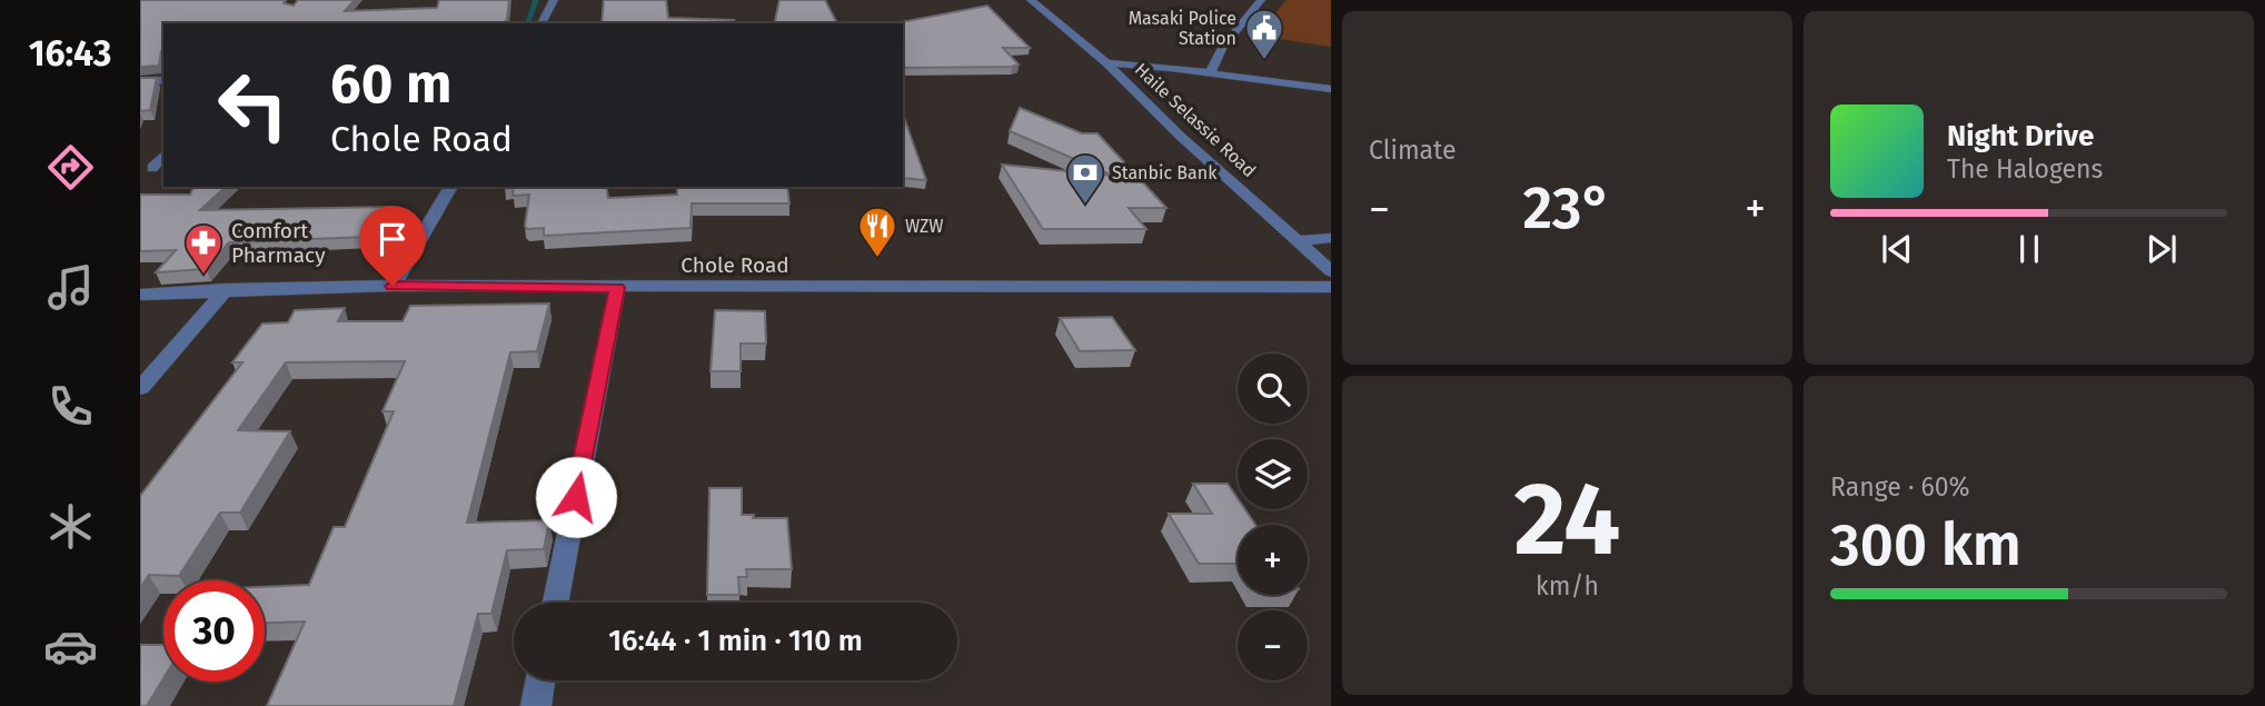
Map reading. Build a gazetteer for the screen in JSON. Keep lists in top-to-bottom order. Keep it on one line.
{"streets":{"street":["Haile Selassie Road","Chole Road"]},"places":{"public building":["Masaki Police Station"],"bank":["Stanbic Bank"],"restaurant":["WZW"],"pharmacy":["Comfort Pharmacy"]},"page":{"tabs":"16:43","tile":["Climate",["24","km/h"],["Range · 60%","300 km"]],"turn":["60 m","Chole Road"],"song":["Night Drive","The Halogens"],"heat":["−","23°","+"],"map_buttons":["+","−"],"limit":"30","trip":"16:44 · 1 min · 110 m"}}
